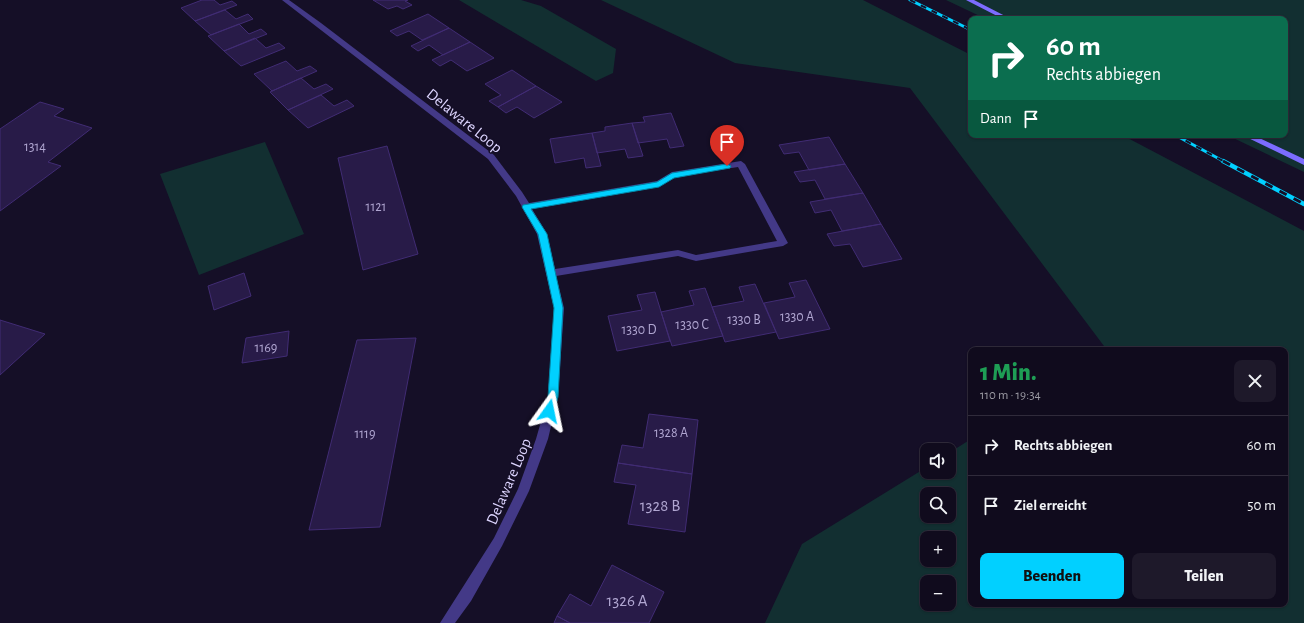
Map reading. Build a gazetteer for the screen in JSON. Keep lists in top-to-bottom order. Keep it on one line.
{"streets":{"street":["Delaware Loop"]},"house_numbers":["1314","1121","1330 A","1330 B","1330 C","1330 D","1169","1328 A","1119","1328 B","1326 A"],"page":{"turn":["60 m","Rechts abbiegen"],"then":"Dann","heading":["1 Min.","110 m · 19:34"],"list":[{"name":"Rechts abbiegen","value":"60 m"},{"name":"Ziel erreicht","value":"50 m"}],"map_buttons":["+","−"],"buttons":["Beenden","Teilen"]}}
